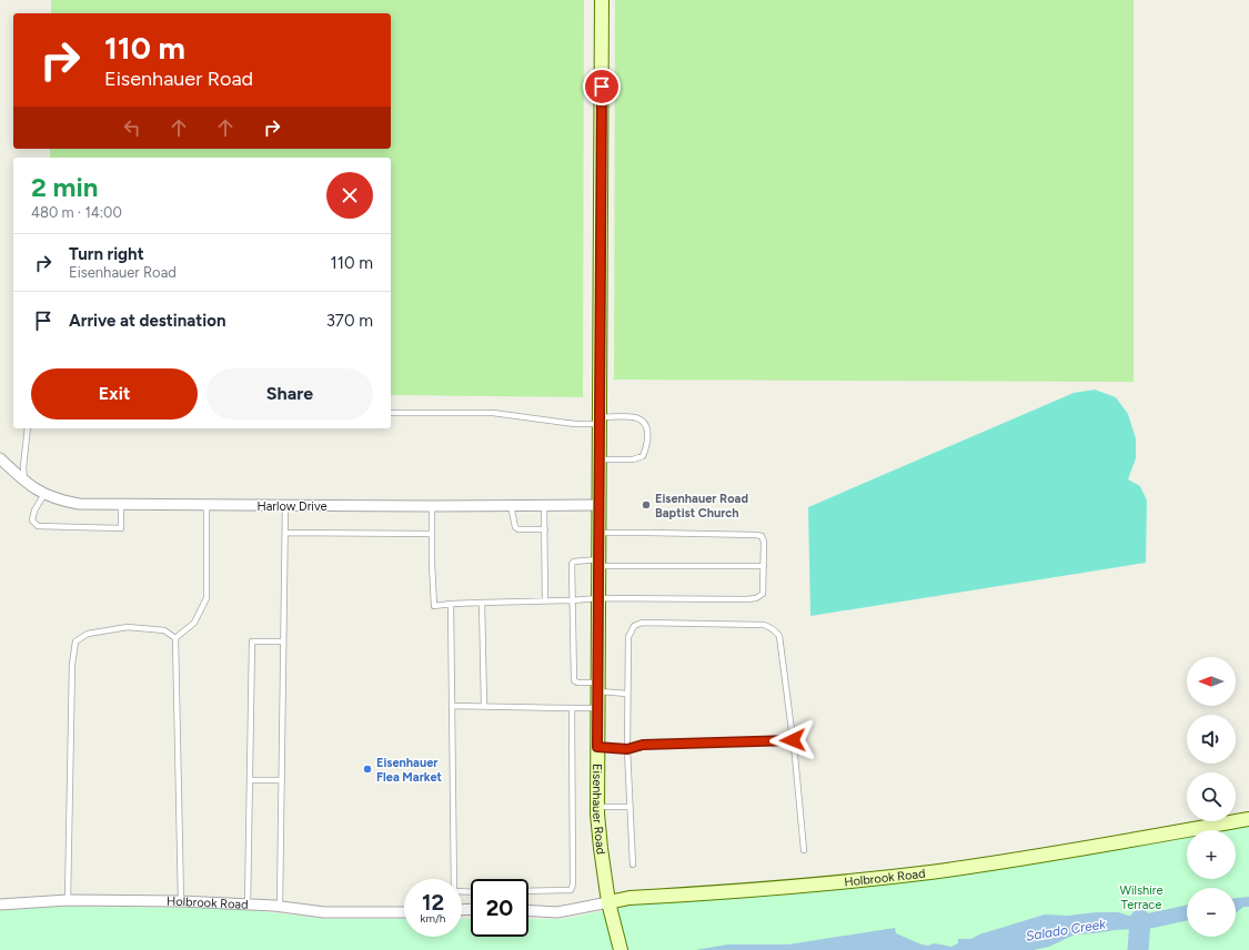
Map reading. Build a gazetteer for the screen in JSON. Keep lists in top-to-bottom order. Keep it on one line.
{"streets":{"main road":["Eisenhauer Road","Holbrook Road"],"street":["Harlow Drive"]},"crossings":[["Harlow Drive","Eisenhauer Road"],["Eisenhauer Road","Holbrook Road"]],"water":["Salado Creek"],"parks":["Wilshire Terrace"],"places":["Eisenhauer Road Baptist Church","Eisenhauer Flea Market"],"north":"left","page":{"turn":["110 m","Eisenhauer Road"],"heading":["2 min","480 m · 14:00"],"list":[{"name":"Turn right","note":"Eisenhauer Road","value":"110 m"},{"name":"Arrive at destination","value":"370 m"}],"buttons":["Exit","Share"],"map_buttons":["+","−"],"speed":"12 km/h","limit":"20"}}
